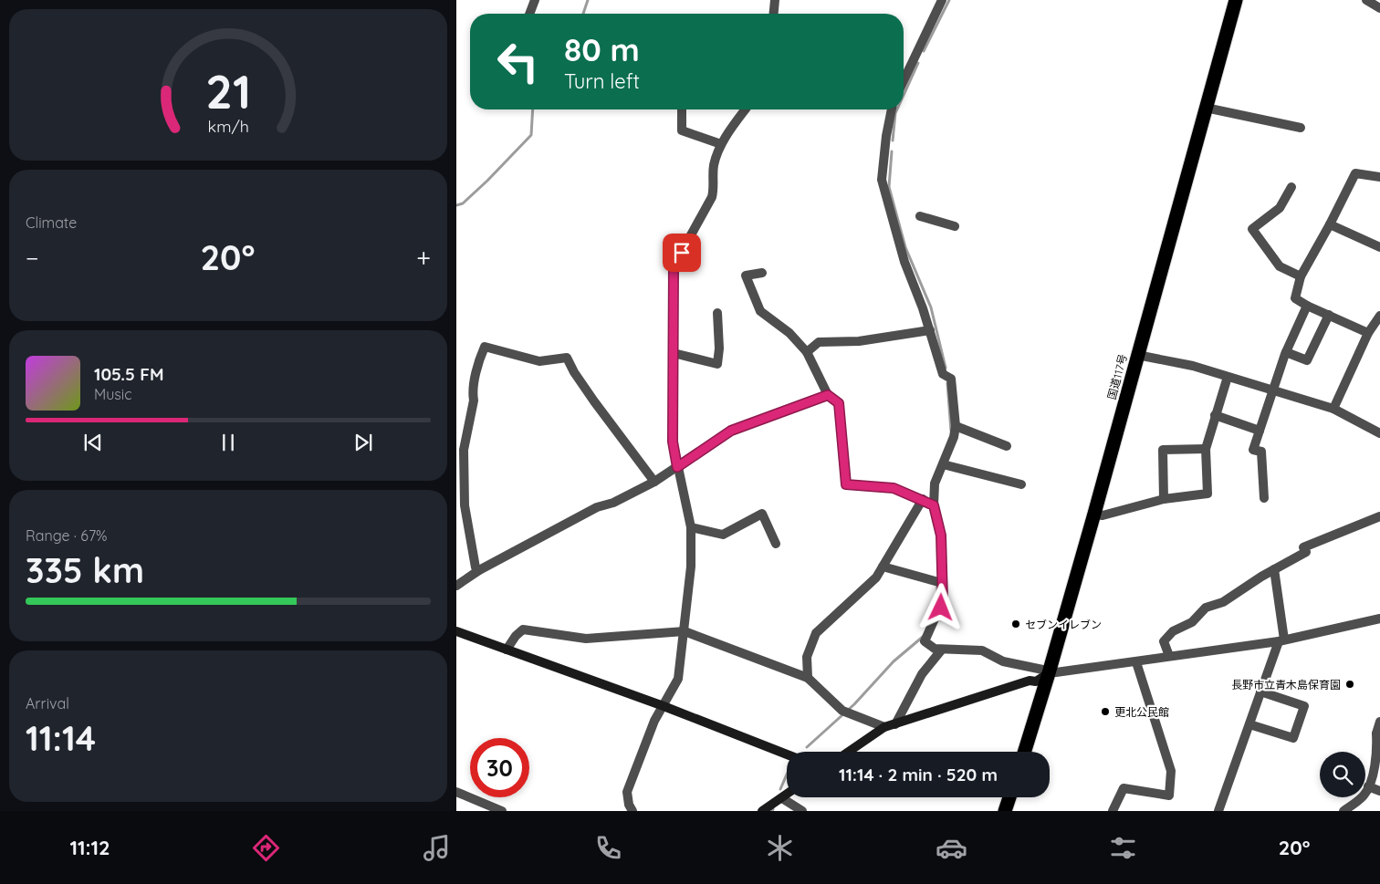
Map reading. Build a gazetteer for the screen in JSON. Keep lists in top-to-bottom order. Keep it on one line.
{"streets":{"highway":["国道117号"]},"places":["セブンイレブン","長野市立青木島保育園","更北公民館"],"page":{"turn":["80 m","Turn left"],"tile":["Climate",["Range · 67%","335 km"],["Arrival","11:14"]],"heat":["−","20°","+"],"song":["105.5 FM","Music"],"limit":"30","trip":"11:14 · 2 min · 520 m","tabs":["11:12","20°"],"gauge":["21","km/h"]}}
